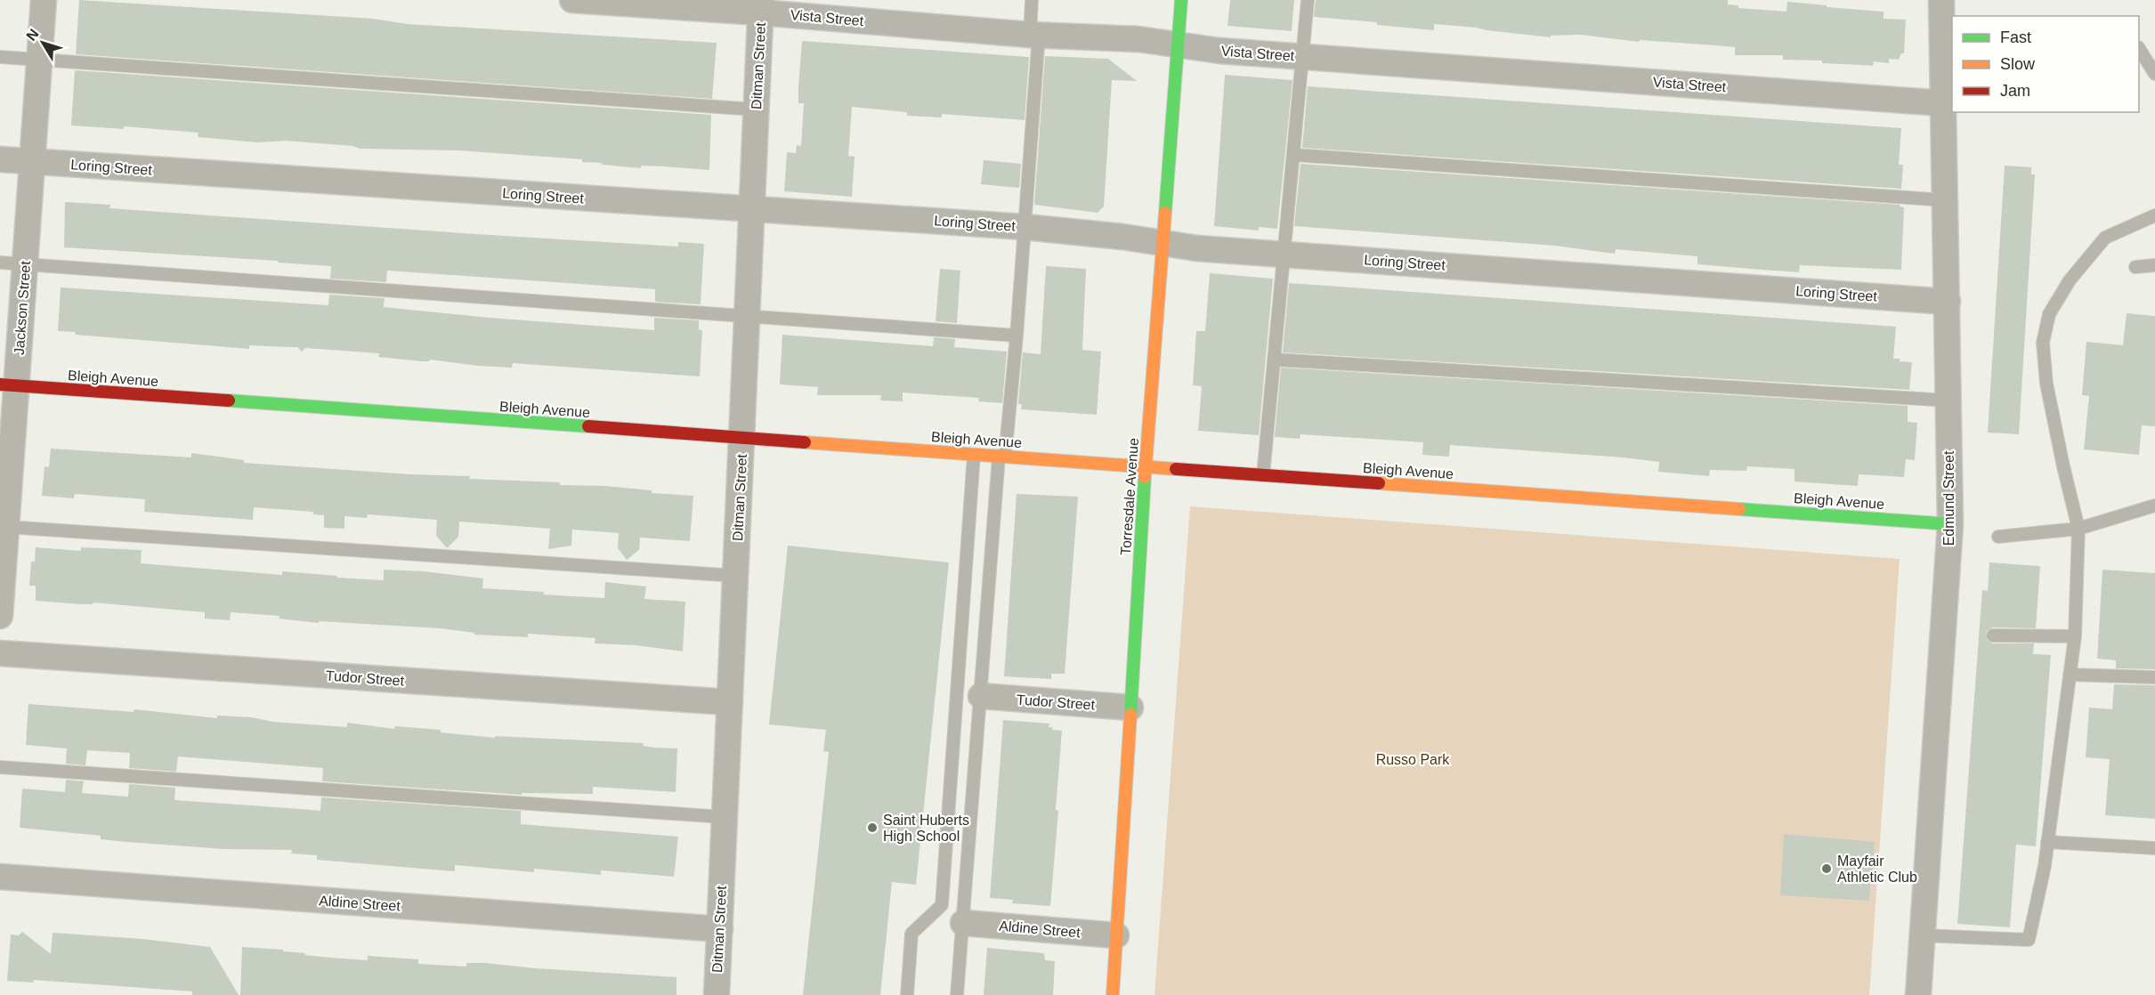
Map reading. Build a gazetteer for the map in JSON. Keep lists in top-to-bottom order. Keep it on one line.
{"streets":{"street":["Vista Street","Ditman Street","Loring Street","Jackson Street","Bleigh Avenue","Torresdale Avenue","Edmund Street","Tudor Street","Aldine Street"]},"crossings":[["Vista Street","Ditman Street"],["Vista Street","Torresdale Avenue"],["Vista Street","Edmund Street"],["Ditman Street","Loring Street"],["Ditman Street","Bleigh Avenue"],["Ditman Street","Tudor Street"],["Ditman Street","Aldine Street"],["Loring Street","Jackson Street"],["Loring Street","Torresdale Avenue"],["Loring Street","Edmund Street"],["Jackson Street","Bleigh Avenue"],["Bleigh Avenue","Torresdale Avenue"],["Bleigh Avenue","Edmund Street"],["Torresdale Avenue","Tudor Street"],["Torresdale Avenue","Aldine Street"]],"parks":["Russo Park"],"places":["Saint Huberts High School","Mayfair Athletic Club"],"legend":["Fast","Slow","Jam"],"north":"top left"}
